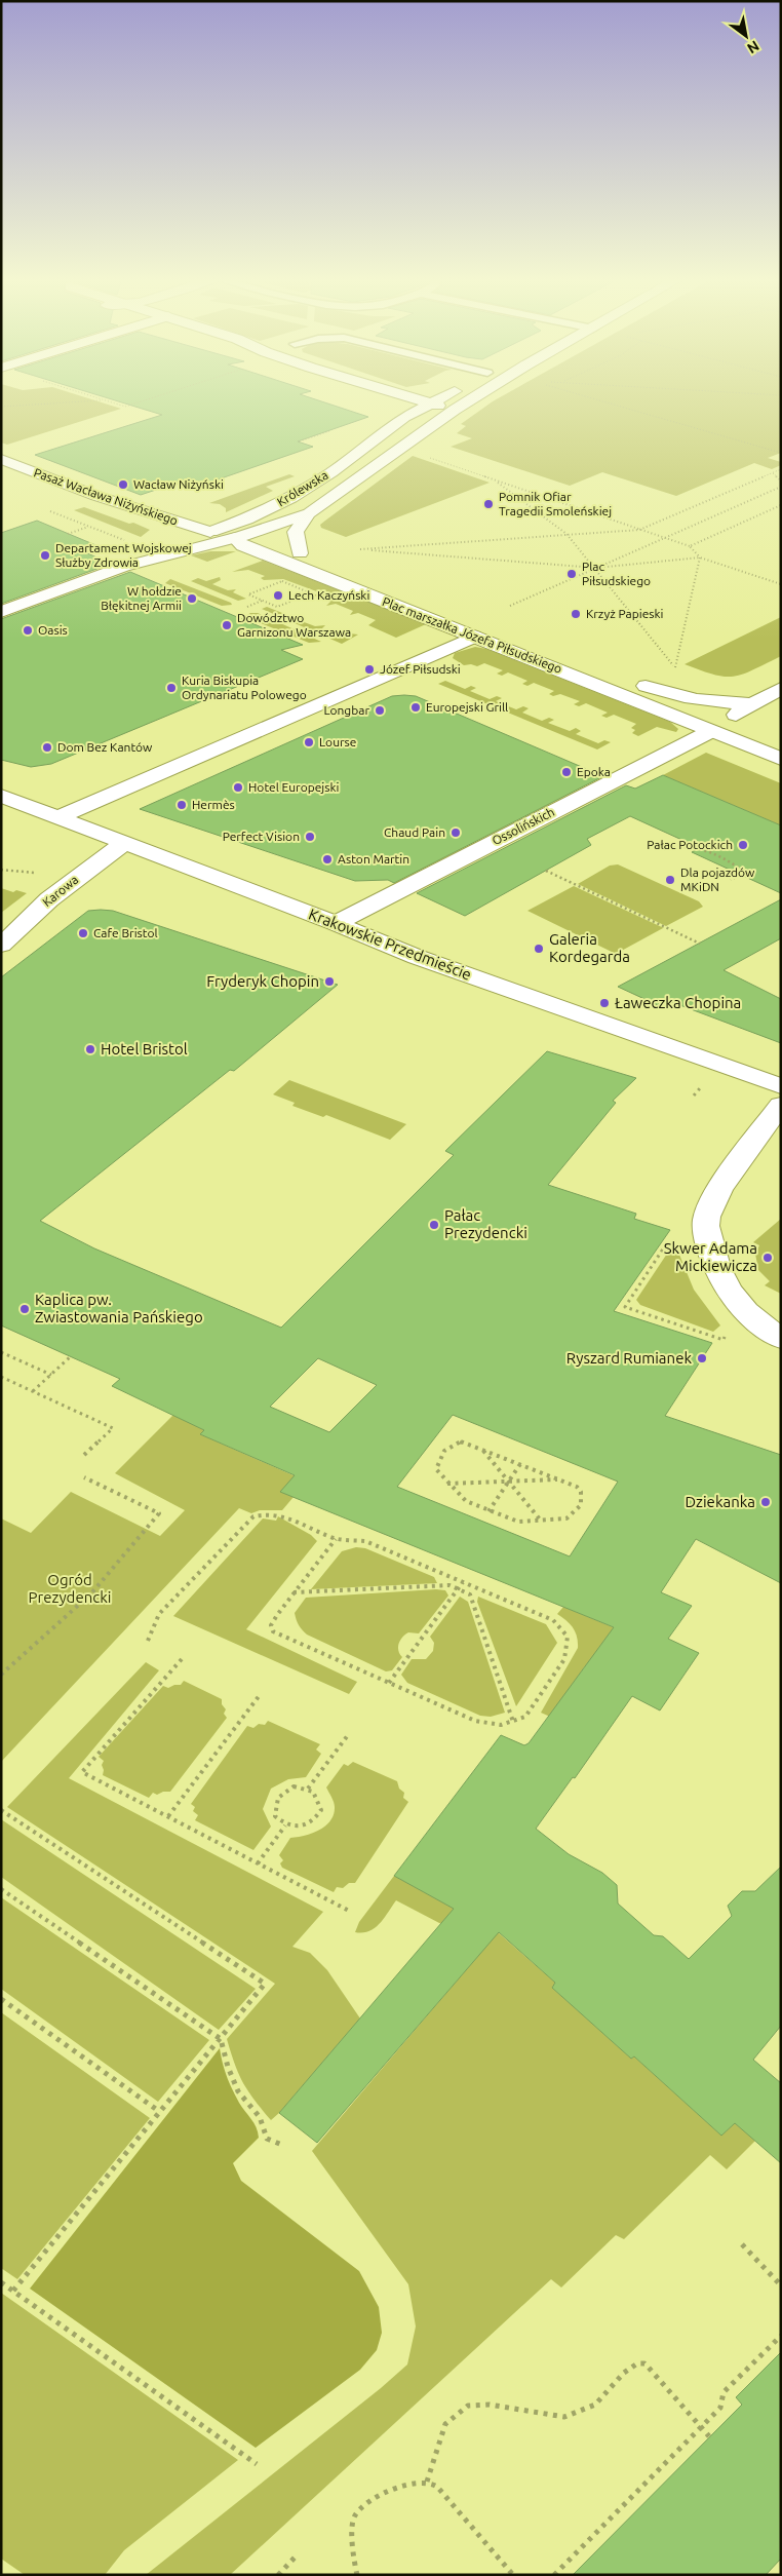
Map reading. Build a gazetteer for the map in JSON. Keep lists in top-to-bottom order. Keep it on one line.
{"streets":{"street":["Królewska","Pasaż Wacława Niżyńskiego","Plac marszałka Józefa Piłsudskiego","Ossolińskich","Karowa","Krakowskie Przedmieście"]},"crossings":[["Królewska","Pasaż Wacława Niżyńskiego"],["Królewska","Plac marszałka Józefa Piłsudskiego"],["Pasaż Wacława Niżyńskiego","Plac marszałka Józefa Piłsudskiego"],["Plac marszałka Józefa Piłsudskiego","Ossolińskich"],["Ossolińskich","Krakowskie Przedmieście"],["Karowa","Krakowskie Przedmieście"]],"parks":["Ogród Prezydencki"],"places":["Wacław Niżyński","Pomnik Ofiar Tragedii Smoleńskiej","Departament Wojskowej Służby Zdrowia","Plac Piłsudskiego","Lech Kaczyński","W hołdzie Błękitnej Armii","Krzyż Papieski","Dowództwo Garnizonu Warszawa","Oasis","Józef Piłsudski","Kuria Biskupia Ordynariatu Polowego","Europejski Grill","Longbar","Lourse","Dom Bez Kantów","Epoka","Hotel Europejski","Hermès","Chaud Pain","Perfect Vision","Pałac Potockich","Aston Martin","Dla pojazdów MKiDN","Cafe Bristol","Galeria Kordegarda","Fryderyk Chopin","Ławeczka Chopina","Hotel Bristol","Pałac Prezydencki","Skwer Adama Mickiewicza","Kaplica pw. Zwiastowania Pańskiego","Ryszard Rumianek","Dziekanka"],"north":"bottom right"}
